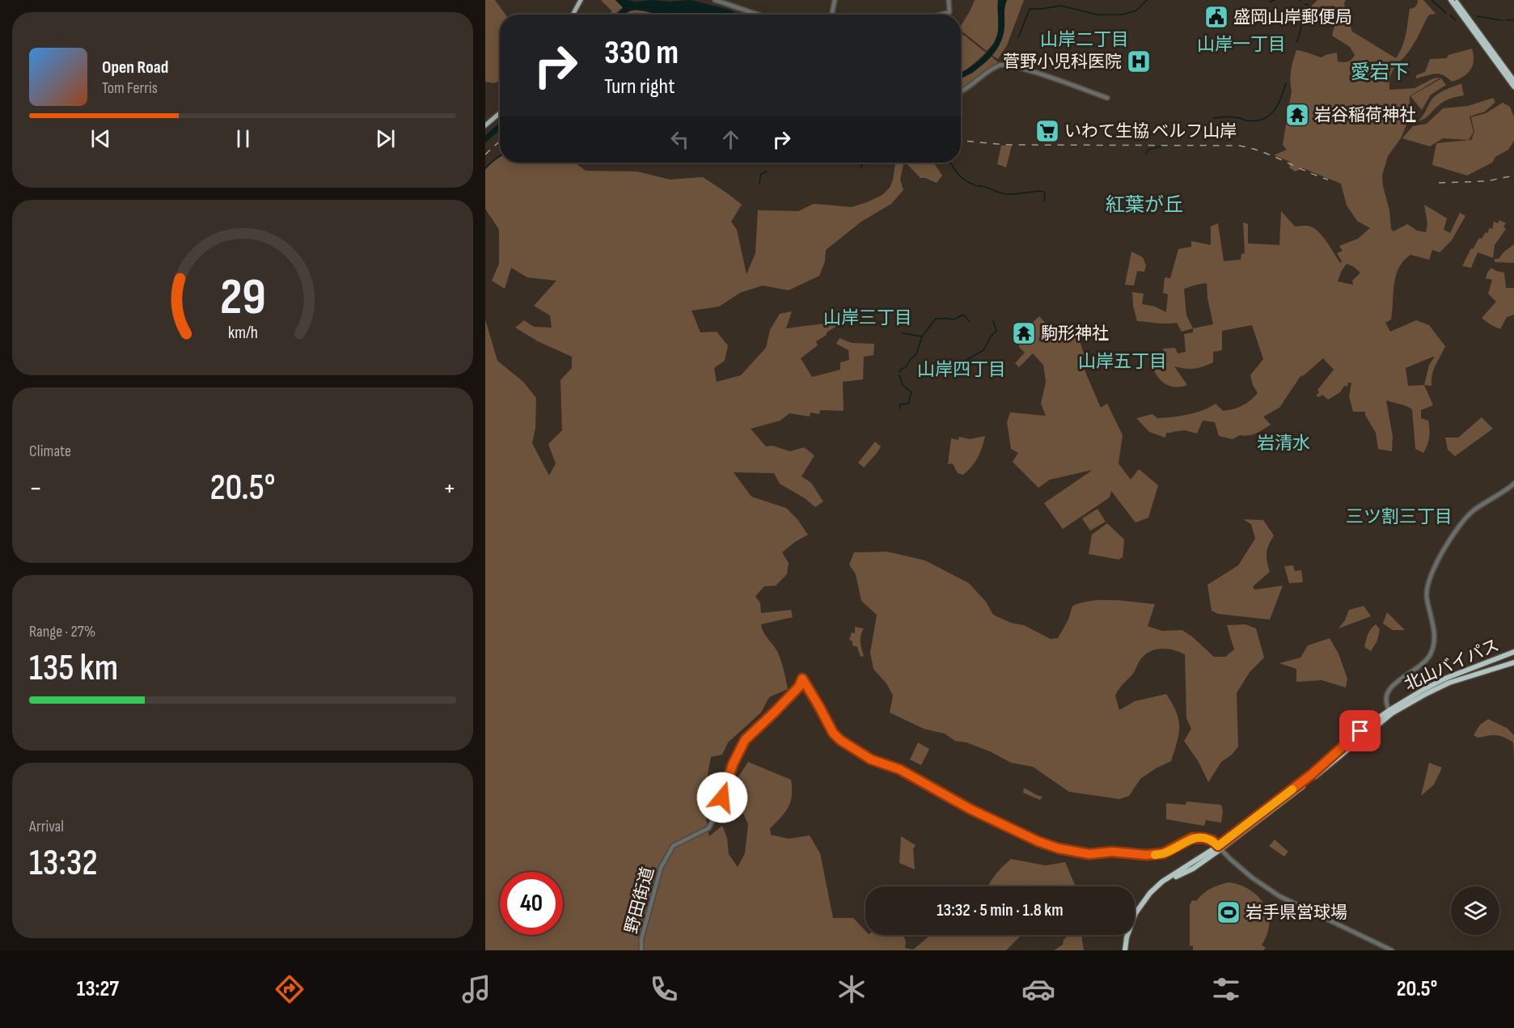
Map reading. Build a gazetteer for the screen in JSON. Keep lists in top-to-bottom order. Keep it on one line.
{"streets":{"highway":["北山バイパス"],"street":["野田街道"]},"crossings":[["北山バイパス","野田街道"]],"districts":["山岸二丁目","山岸一丁目","愛宕下","紅葉が丘","山岸三丁目","山岸五丁目","山岸四丁目","岩清水","三ツ割三丁目"],"places":{"public building":["盛岡山岸郵便局"],"hospital":["菅野小児科医院"],"temple":["岩谷稲荷神社","駒形神社"],"supermarket":["いわて生協 ベルフ山岸"],"sports":["岩手県営球場"]},"page":{"turn":["330 m","Turn right"],"song":["Open Road","Tom Ferris"],"tile":["Climate",["Range · 27%","135 km"],["Arrival","13:32"]],"heat":["−","20.5°","+"],"limit":"40","trip":"13:32 · 5 min · 1.8 km","tabs":["13:27","20.5°"],"gauge":["29","km/h"]}}
